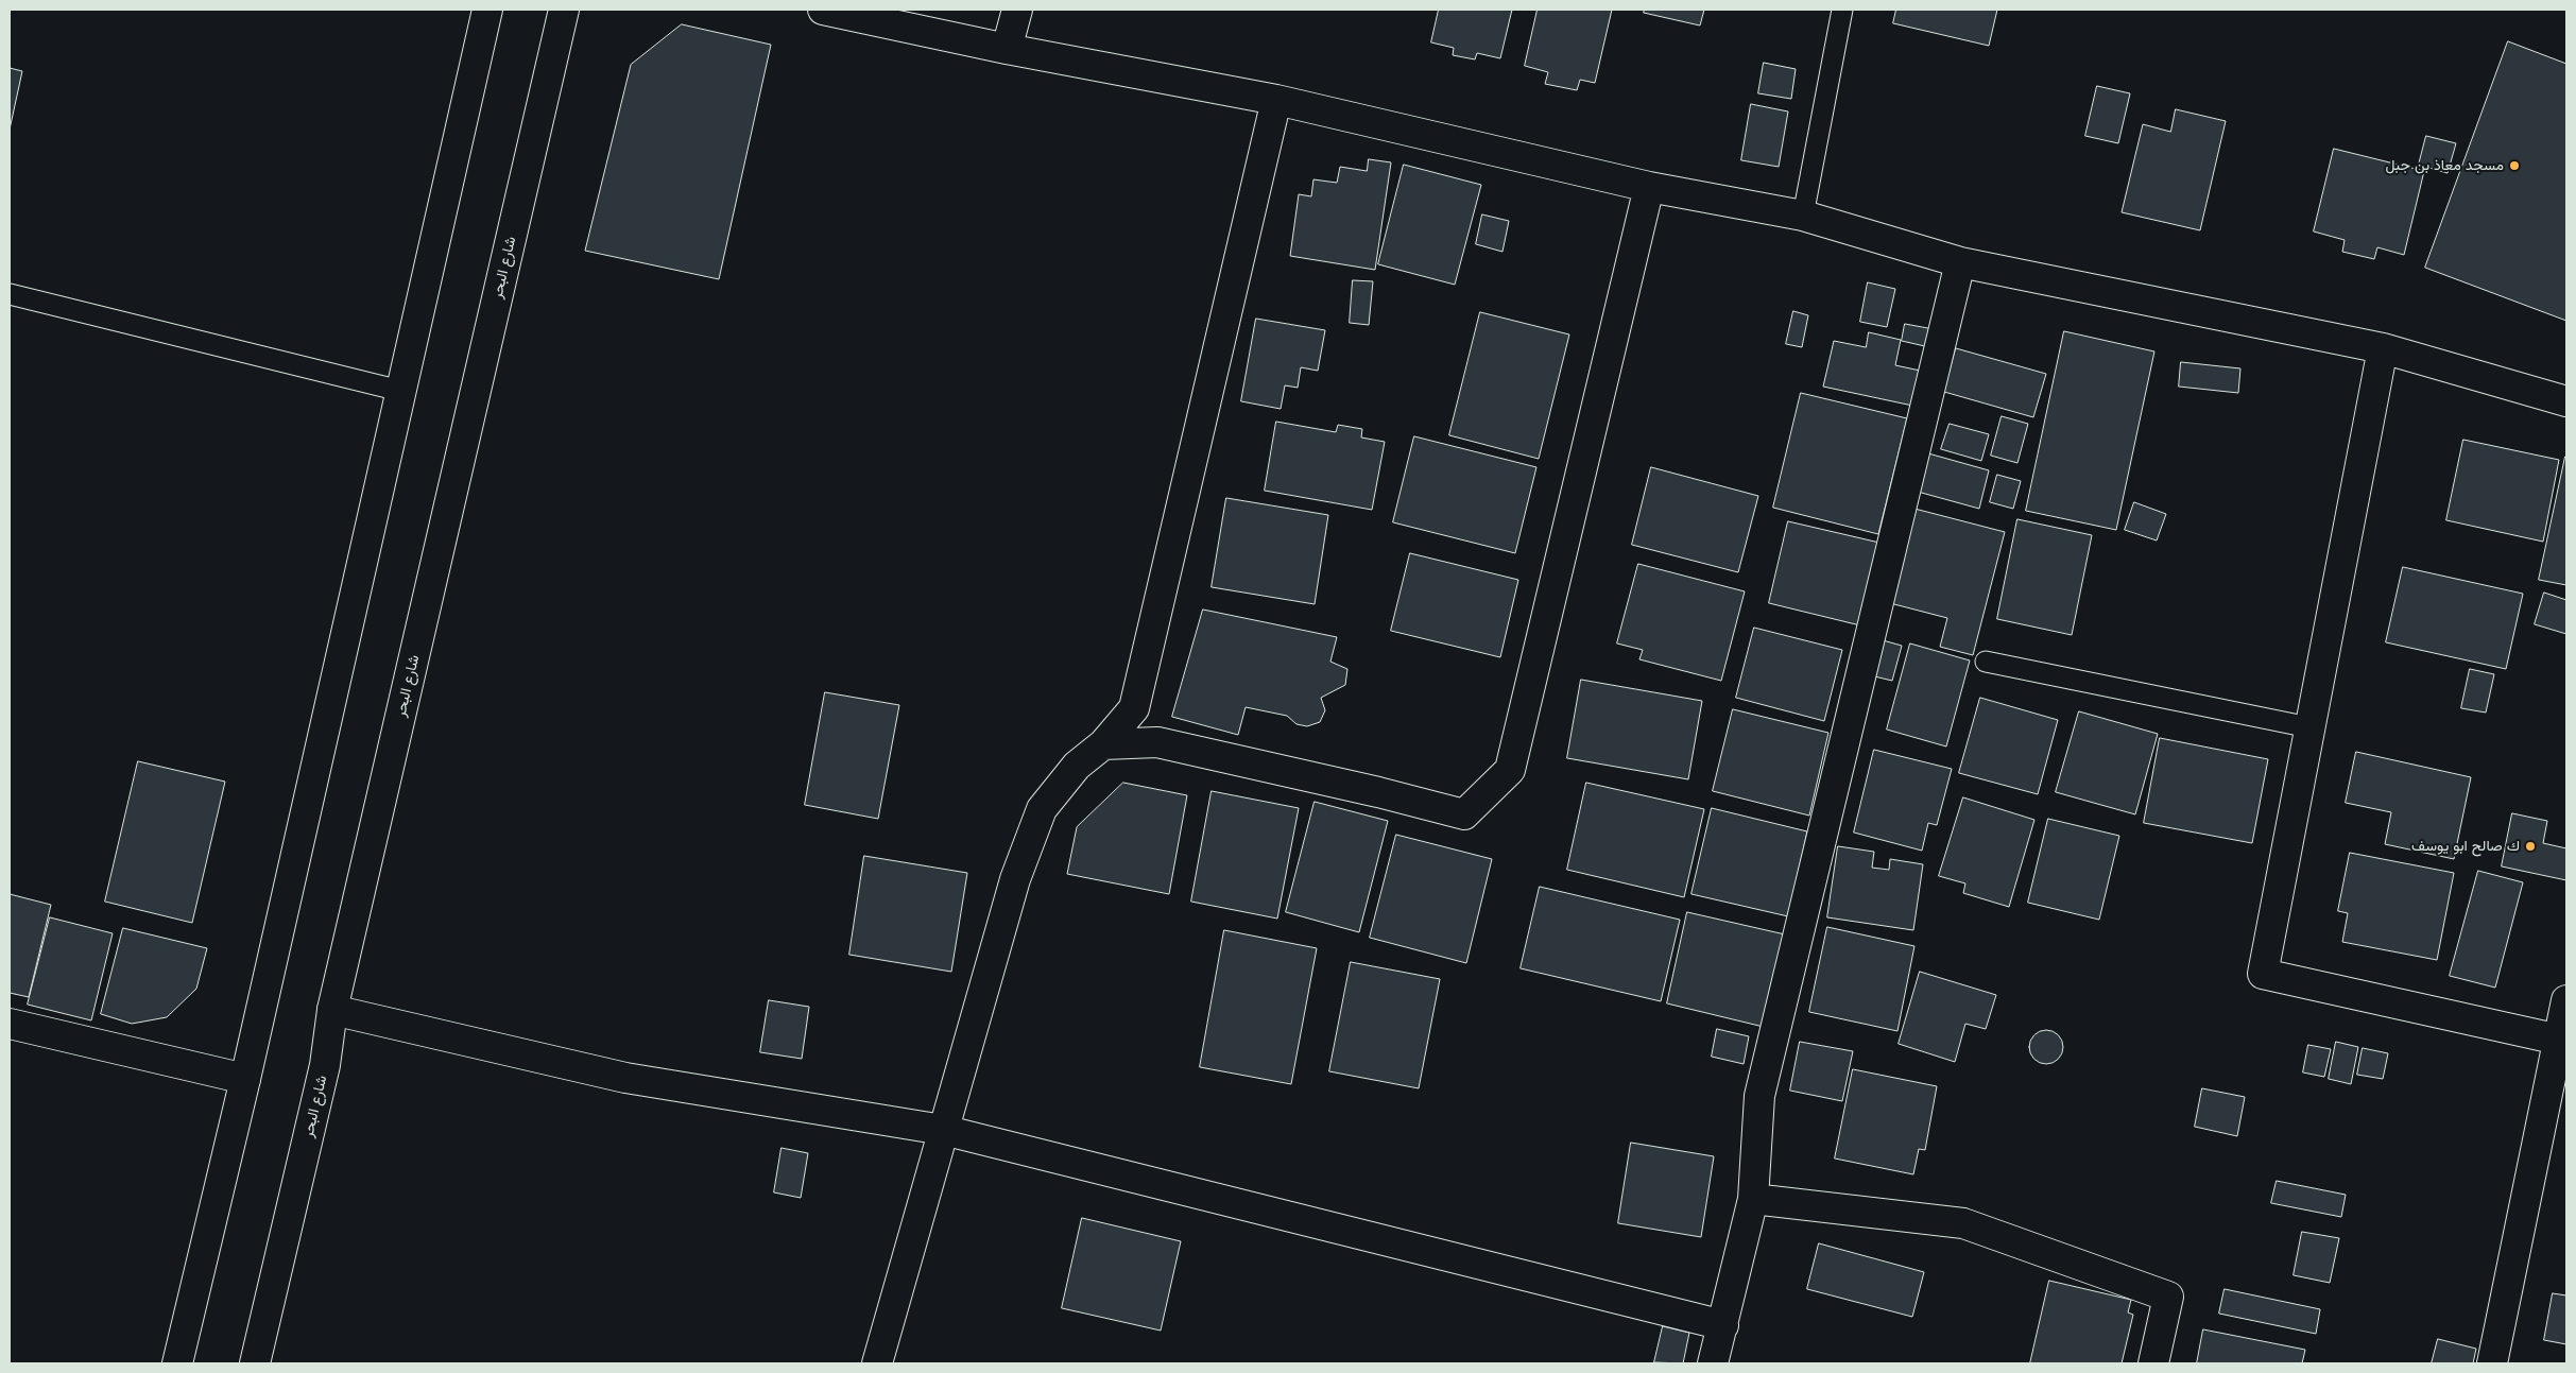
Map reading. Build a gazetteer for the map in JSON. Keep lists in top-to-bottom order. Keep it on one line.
{"streets":{"street":["شارع البحر"]},"places":["مسجد معاذ بن جبل","ك صالح ابو يوسف"]}
